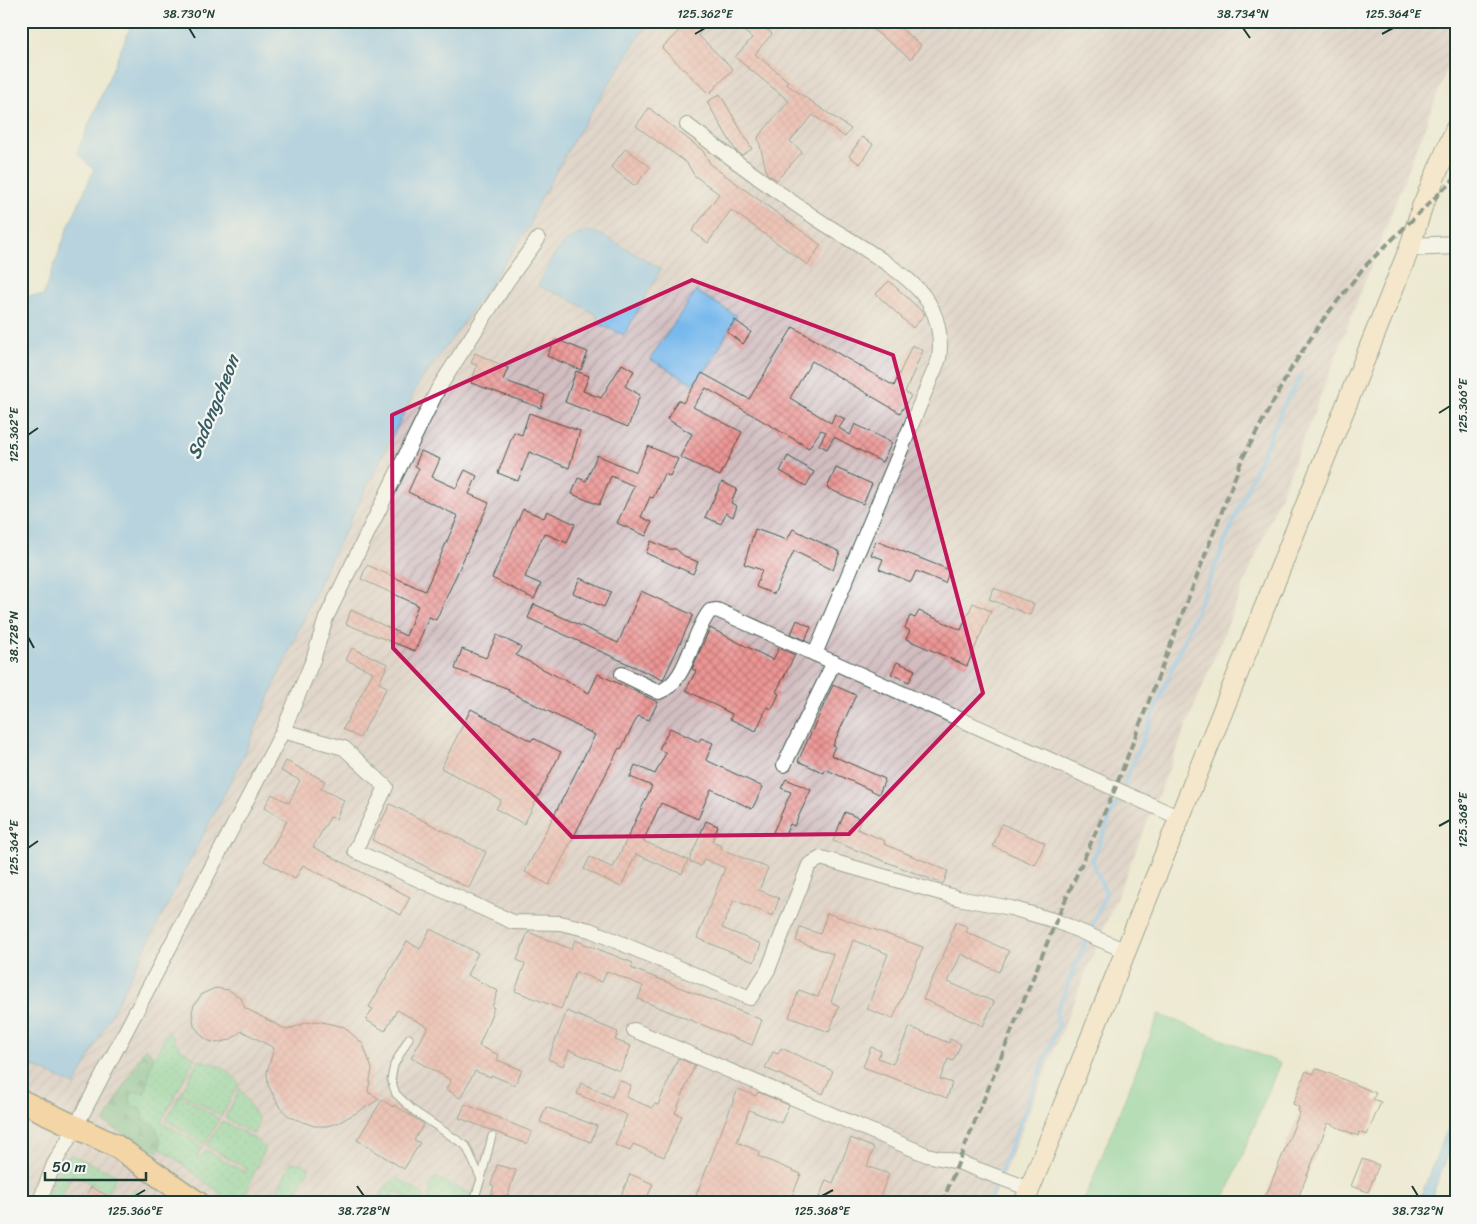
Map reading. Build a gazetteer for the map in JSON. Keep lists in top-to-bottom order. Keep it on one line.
{"water":["Sadongcheon"],"scale_bar":"50 m","coordinates":["38.730°N","125.362°E","38.734°N","125.364°E","125.366°E","38.728°N","125.368°E","38.732°N"]}
